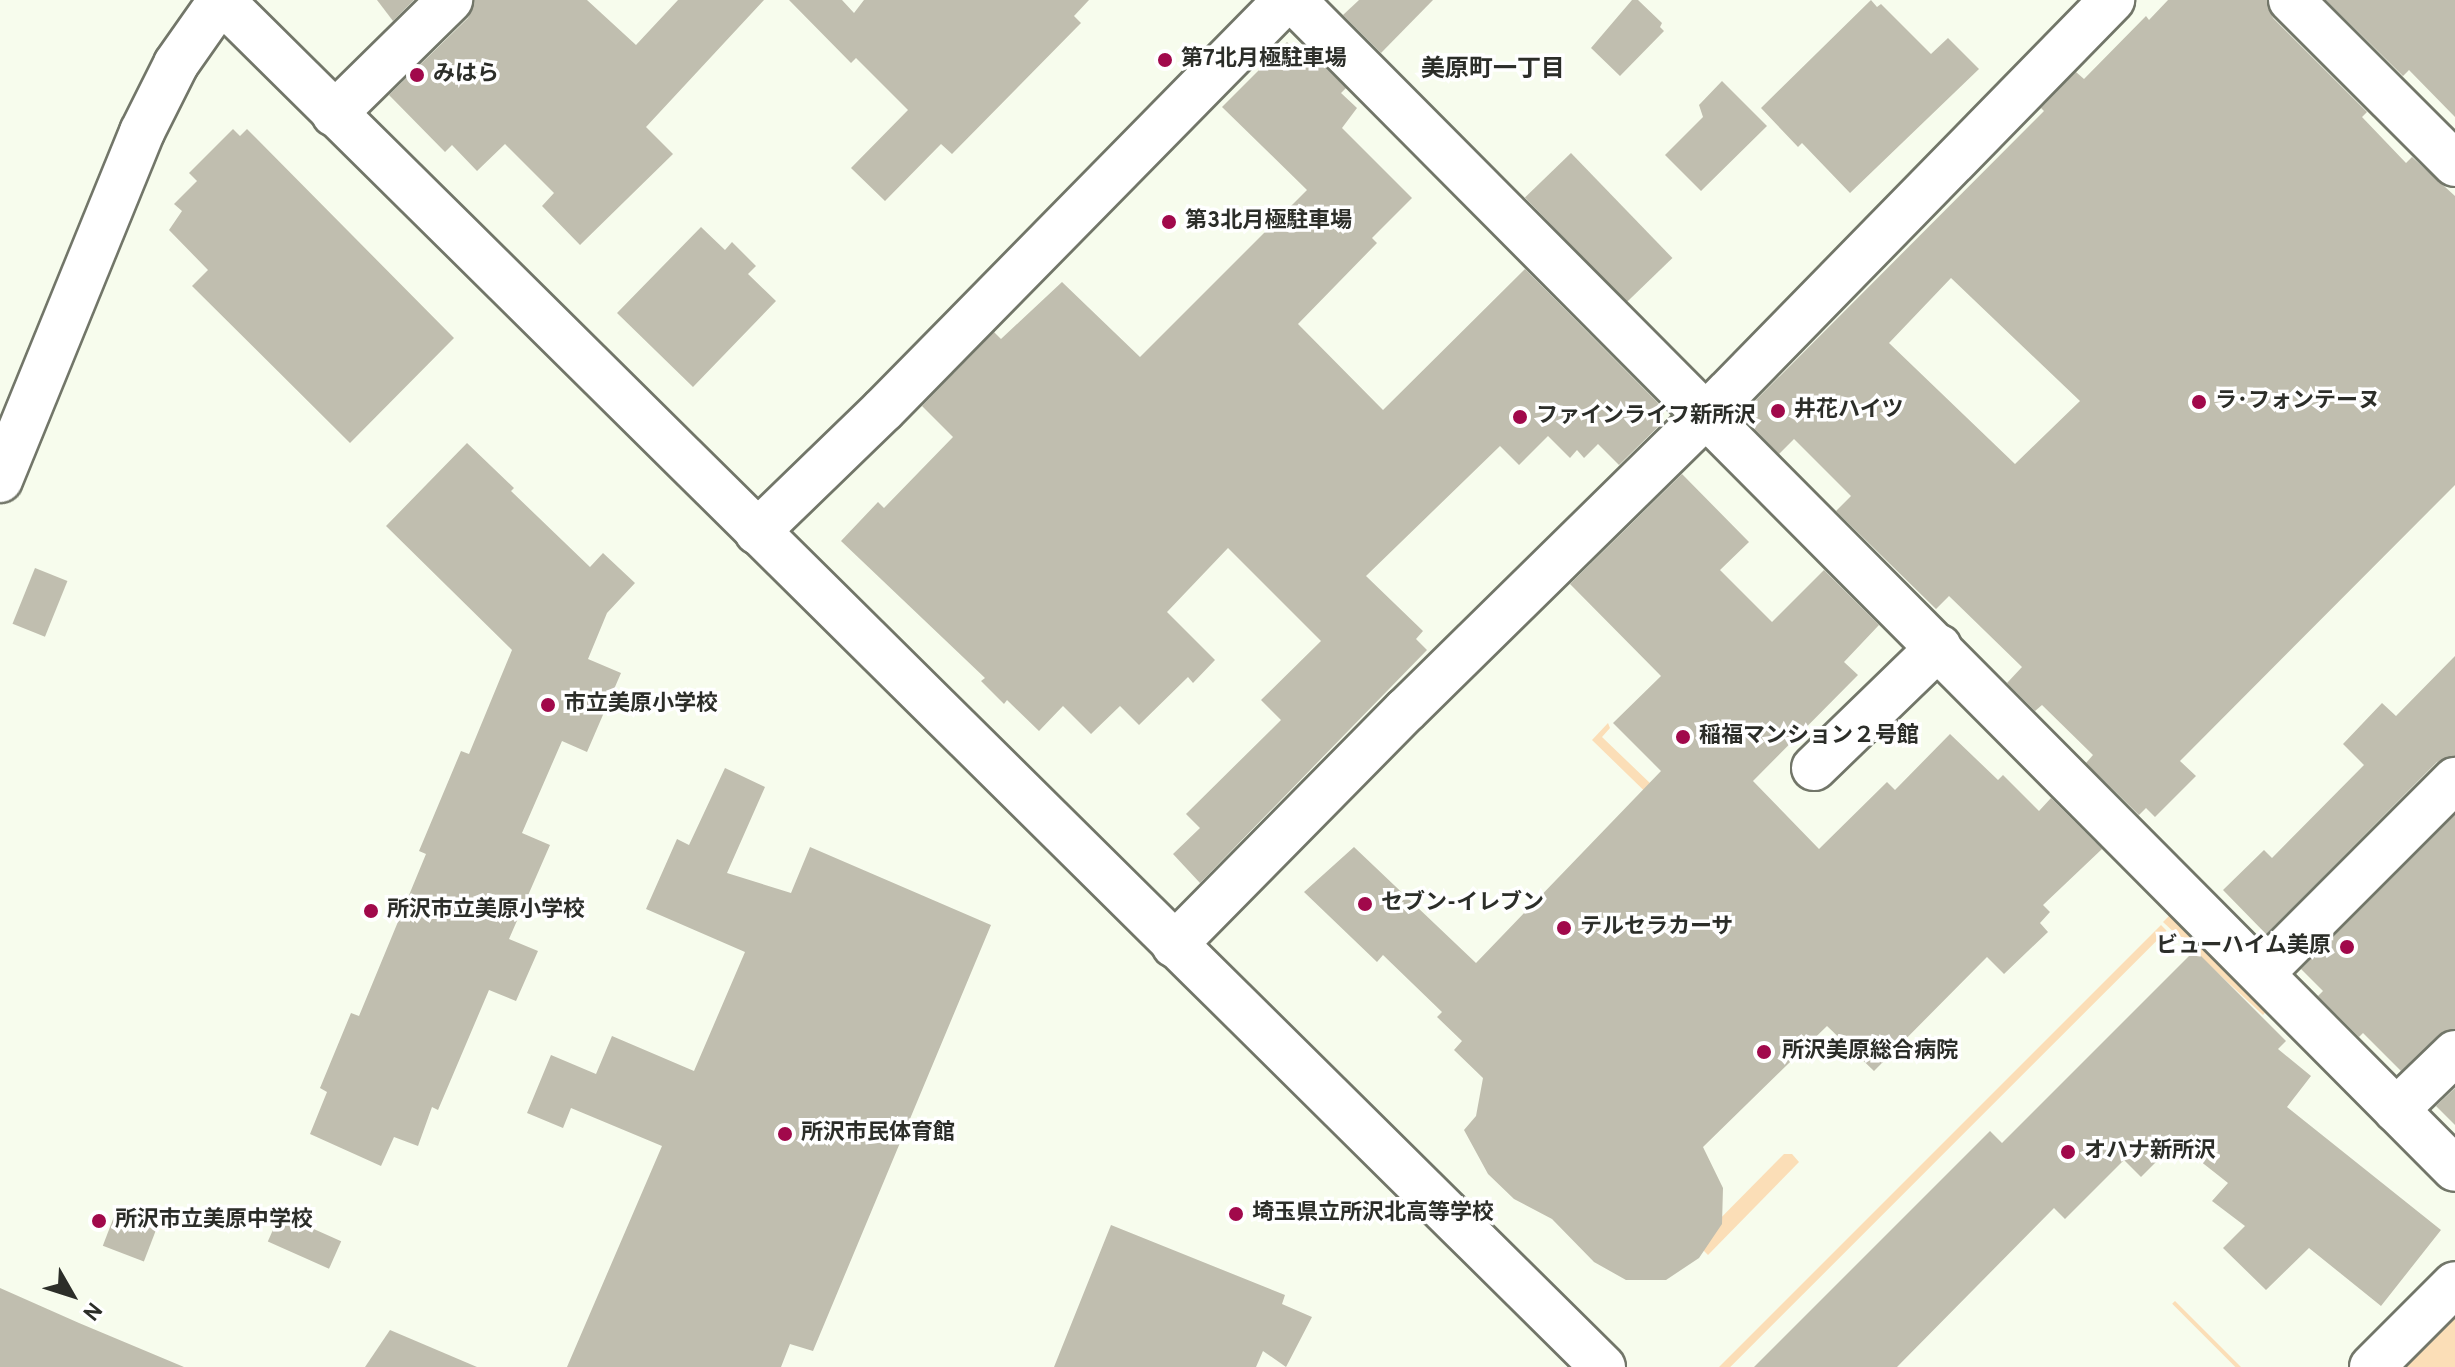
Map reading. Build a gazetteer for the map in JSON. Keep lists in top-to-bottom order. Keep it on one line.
{"districts":["美原町一丁目"],"places":["第7北月極駐車場","みはら","第3北月極駐車場","ラ･フォンテーヌ","井花ハイツ","ファインライフ新所沢","市立美原小学校","稲福マンション２号館","セブン-イレブン","所沢市立美原小学校","テルセラカーサ","ビューハイム美原","所沢美原総合病院","所沢市民体育館","オハナ新所沢","埼玉県立所沢北高等学校","所沢市立美原中学校"],"north":"bottom right"}
